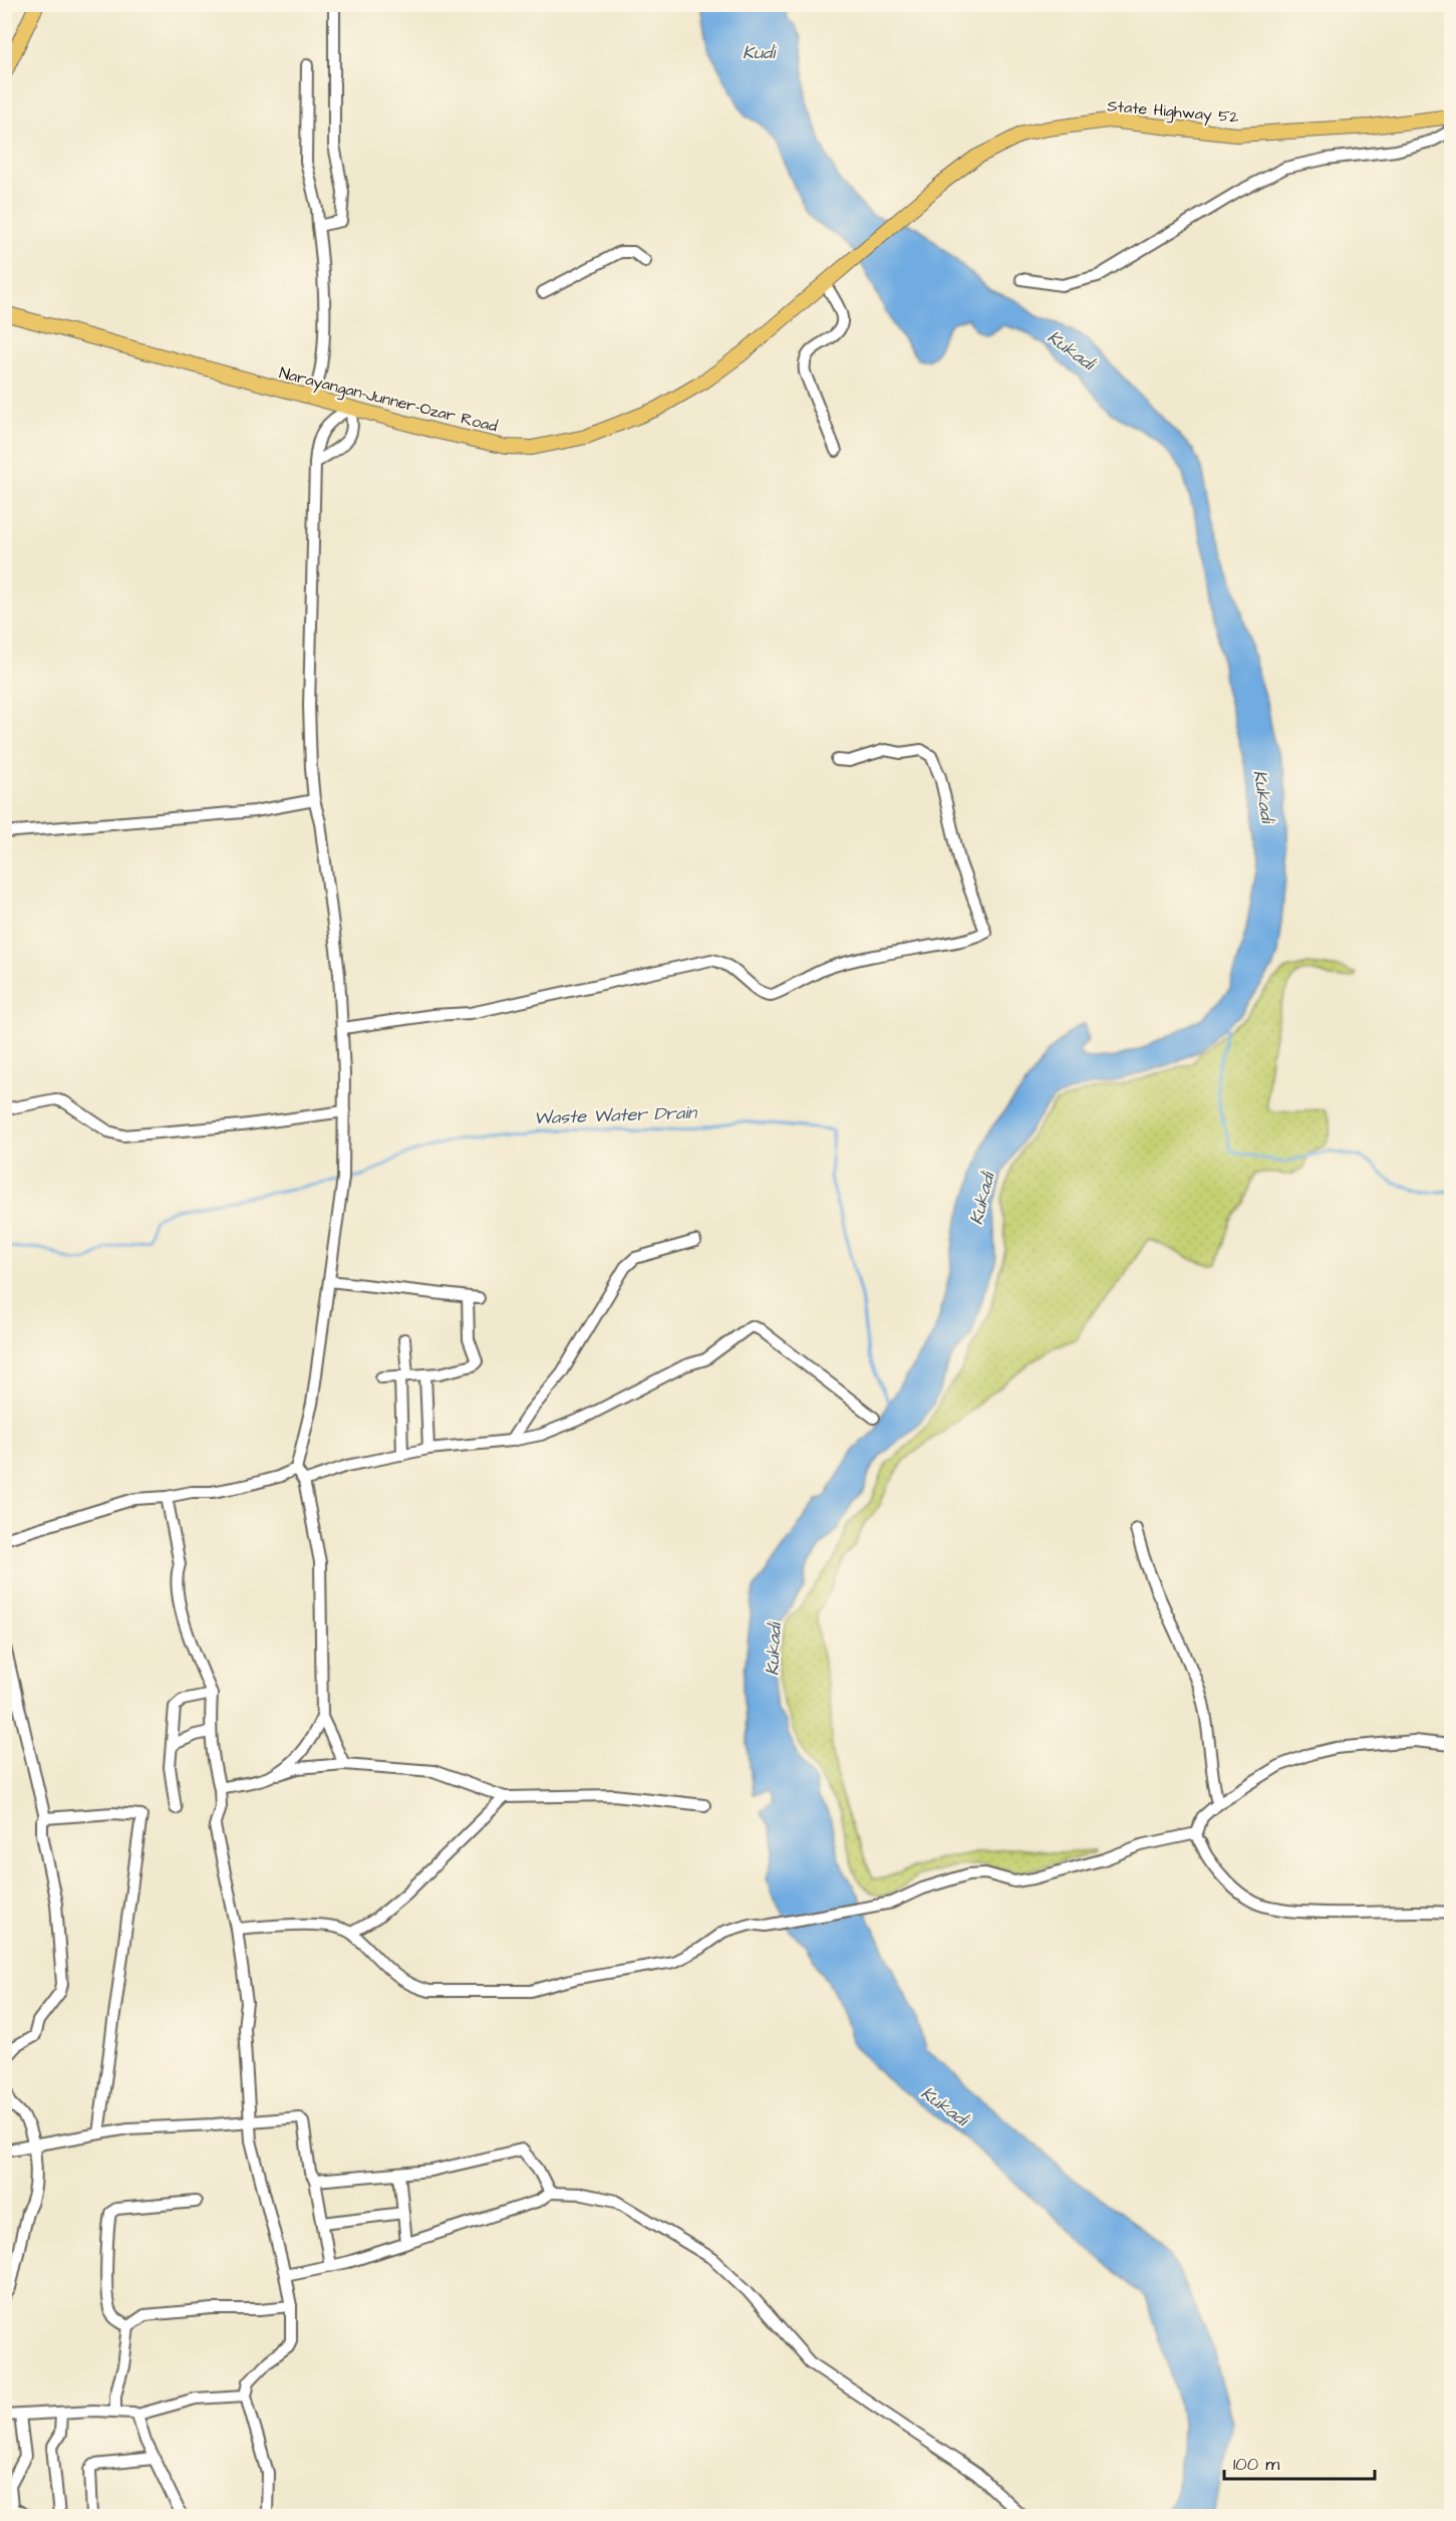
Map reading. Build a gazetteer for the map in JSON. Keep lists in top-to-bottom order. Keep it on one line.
{"streets":{"main road":["State Highway 52","Narayangan-Junner-Ozar Road"]},"crossings":[["State Highway 52","Narayangan-Junner-Ozar Road"]],"water":["Kudi","Kukadi","Waste Water Drain"],"scale_bar":"100 m"}
